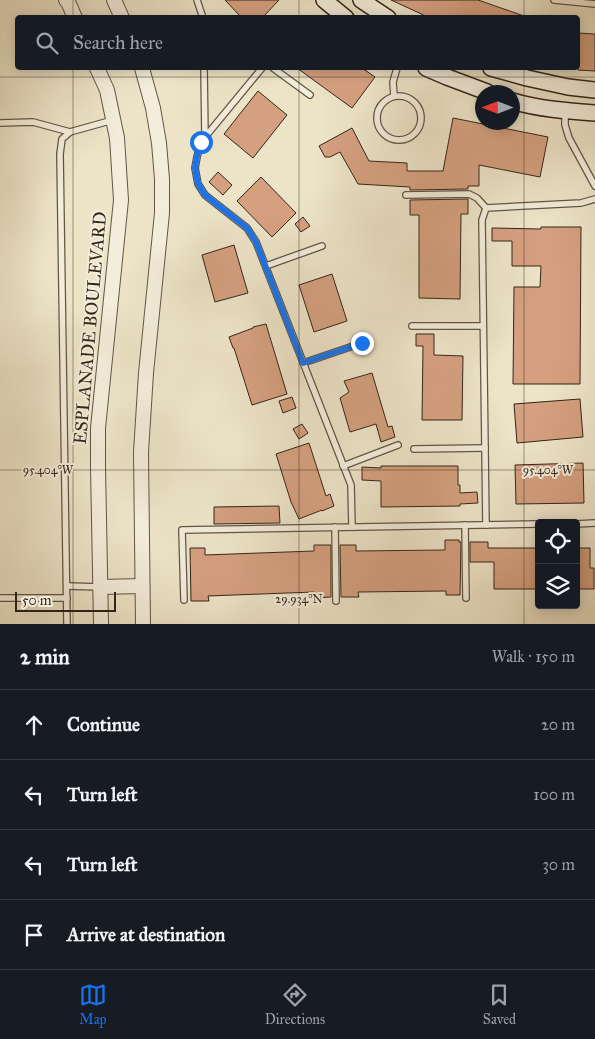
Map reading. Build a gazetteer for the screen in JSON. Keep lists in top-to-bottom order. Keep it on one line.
{"streets":{"street":["ESPLANADE BOULEVARD"]},"scale_bar":"50 m","north":"left","page":{"search":"Search here","scale":"50 m","heading":["2 min","Walk · 150 m"],"list":[["Continue","20 m"],["Turn left","100 m"],["Turn left","30 m"],"Arrive at destination"],"nav":["Map","Directions","Saved"]},"coordinates":["95.404°W","29.934°N"]}
